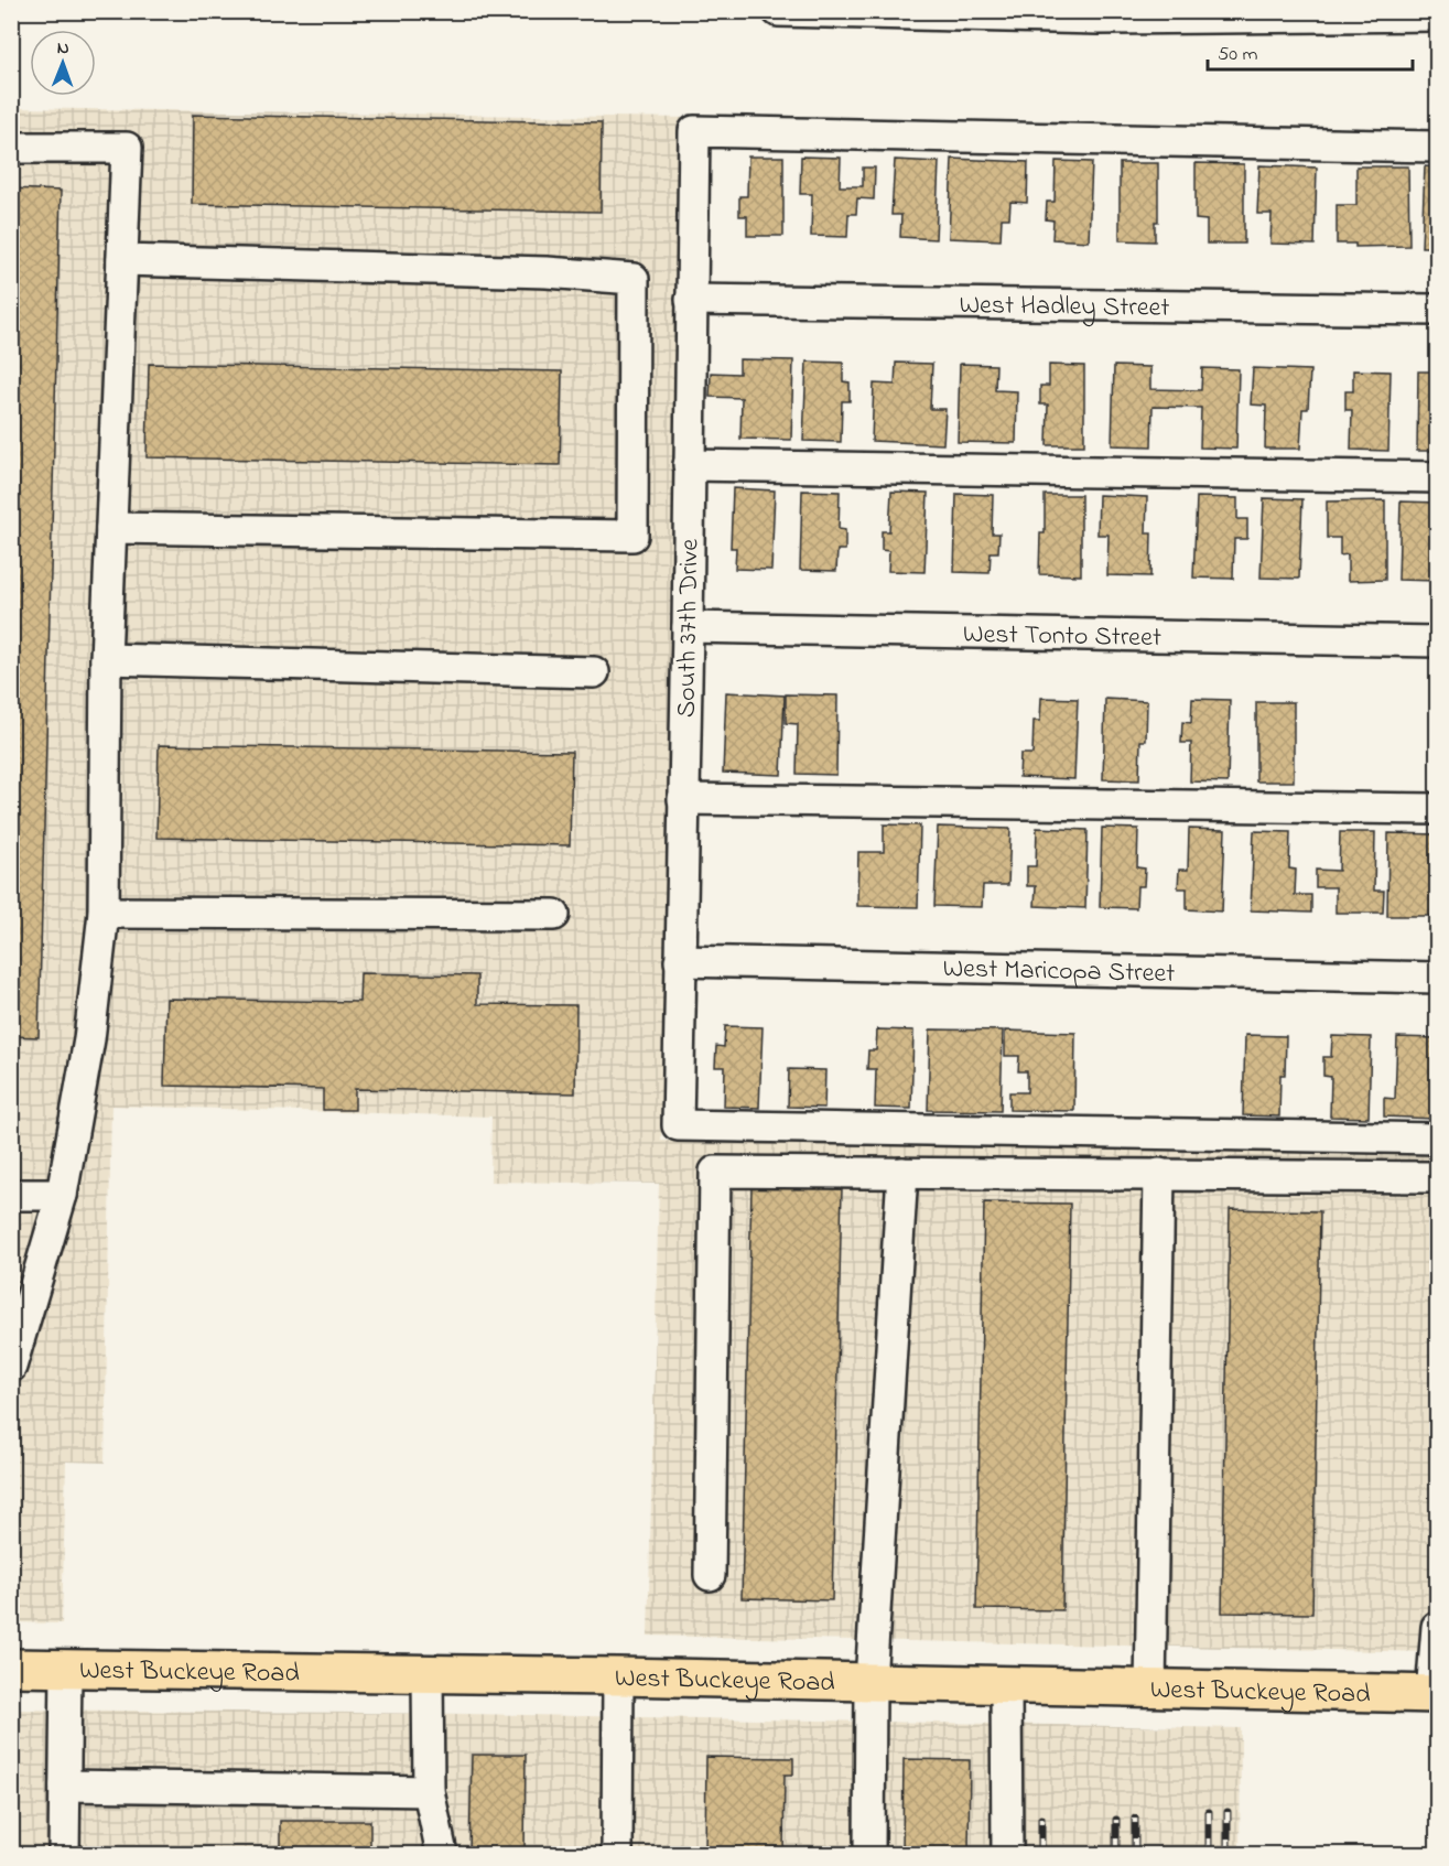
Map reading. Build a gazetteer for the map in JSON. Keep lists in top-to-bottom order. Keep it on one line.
{"streets":{"main road":["West Buckeye Road"],"street":["West Hadley Street","South 37th Drive","West Tonto Street","West Maricopa Street"]},"crossings":[["West Hadley Street","South 37th Drive"],["South 37th Drive","West Tonto Street"],["South 37th Drive","West Maricopa Street"]],"scale_bar":"50 m","north":"top"}
